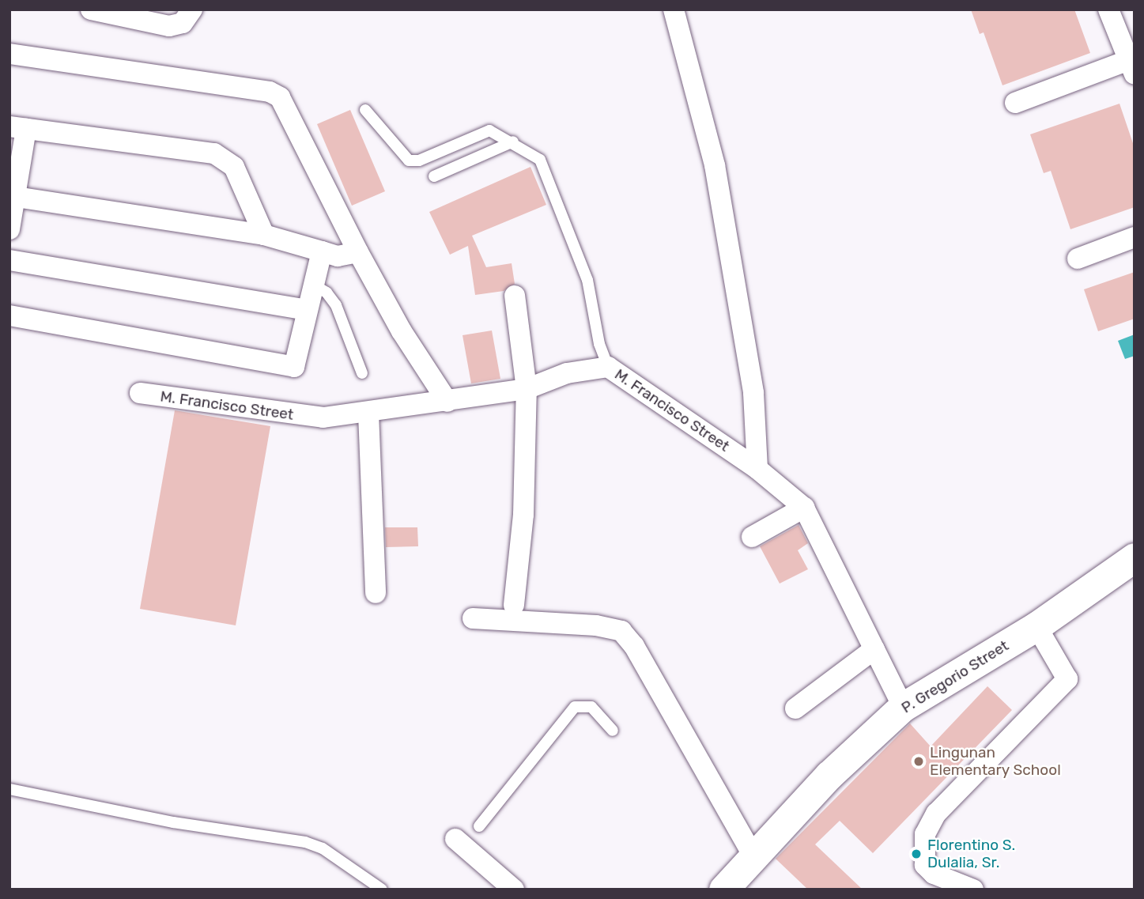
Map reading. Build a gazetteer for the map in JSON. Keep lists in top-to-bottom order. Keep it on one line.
{"streets":{"street":["M. Francisco Street","P. Gregorio Street"]},"crossings":[["M. Francisco Street","P. Gregorio Street"]],"places":["Lingunan Elementary School","Florentino S. Dulalia, Sr."]}
